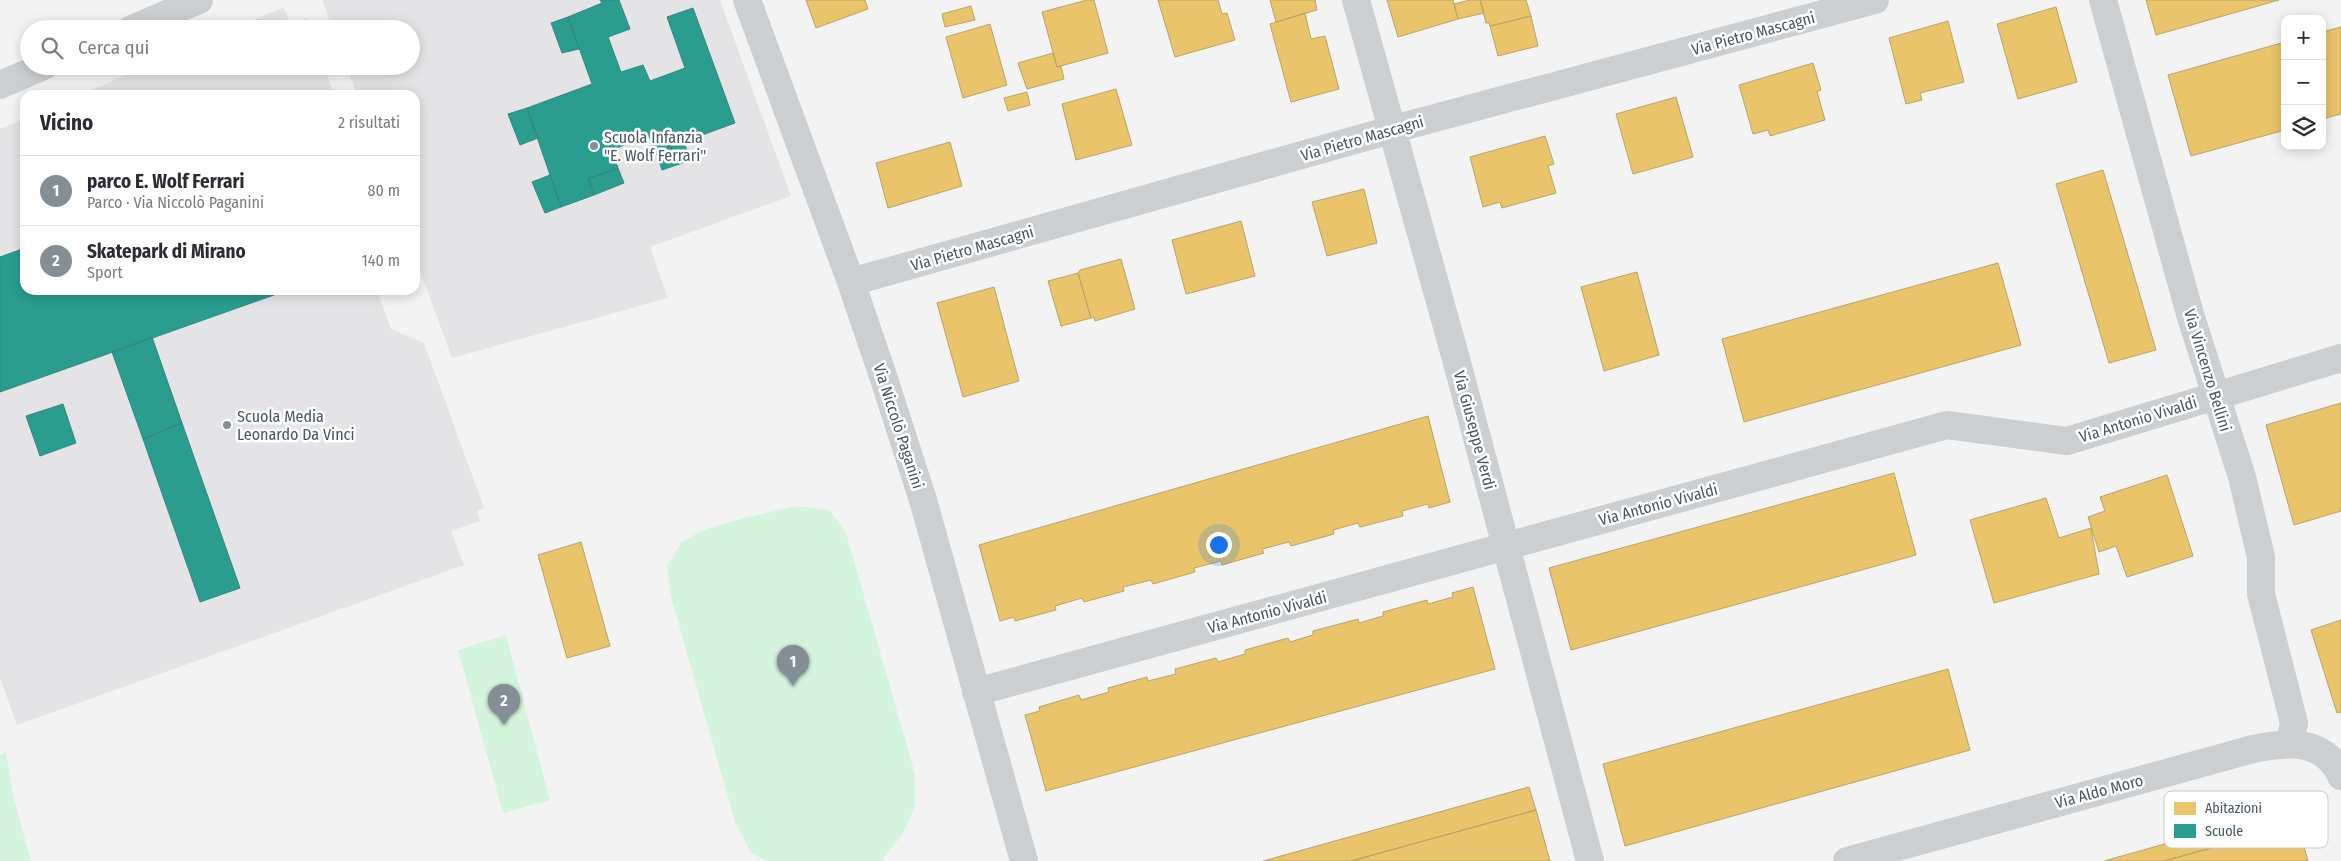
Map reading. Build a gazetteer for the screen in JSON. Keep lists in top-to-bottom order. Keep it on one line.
{"streets":{"street":["Via Pietro Mascagni","Via Vincenzo Bellini","Via Antonio Vivaldi","Via Niccolò Paganini","Via Giuseppe Verdi","Via Aldo Moro"]},"crossings":[["Via Pietro Mascagni","Via Niccolò Paganini"],["Via Pietro Mascagni","Via Giuseppe Verdi"],["Via Vincenzo Bellini","Via Antonio Vivaldi"],["Via Vincenzo Bellini","Via Aldo Moro"],["Via Antonio Vivaldi","Via Niccolò Paganini"],["Via Antonio Vivaldi","Via Giuseppe Verdi"]],"places":["Scuola Infanzia \"E. Wolf Ferrari\"","Scuola Media Leonardo Da Vinci"],"legend":["Abitazioni","Scuole"],"page":{"map_buttons":["+","−"],"search":"Cerca qui","heading":["Vicino","2 risultati"],"list":[{"mark":"1","name":"parco E. Wolf Ferrari","note":"Parco · Via Niccolò Paganini","value":"80 m"},{"mark":"2","name":"Skatepark di Mirano","note":"Sport","value":"140 m"}],"pins":["1","2"]}}
